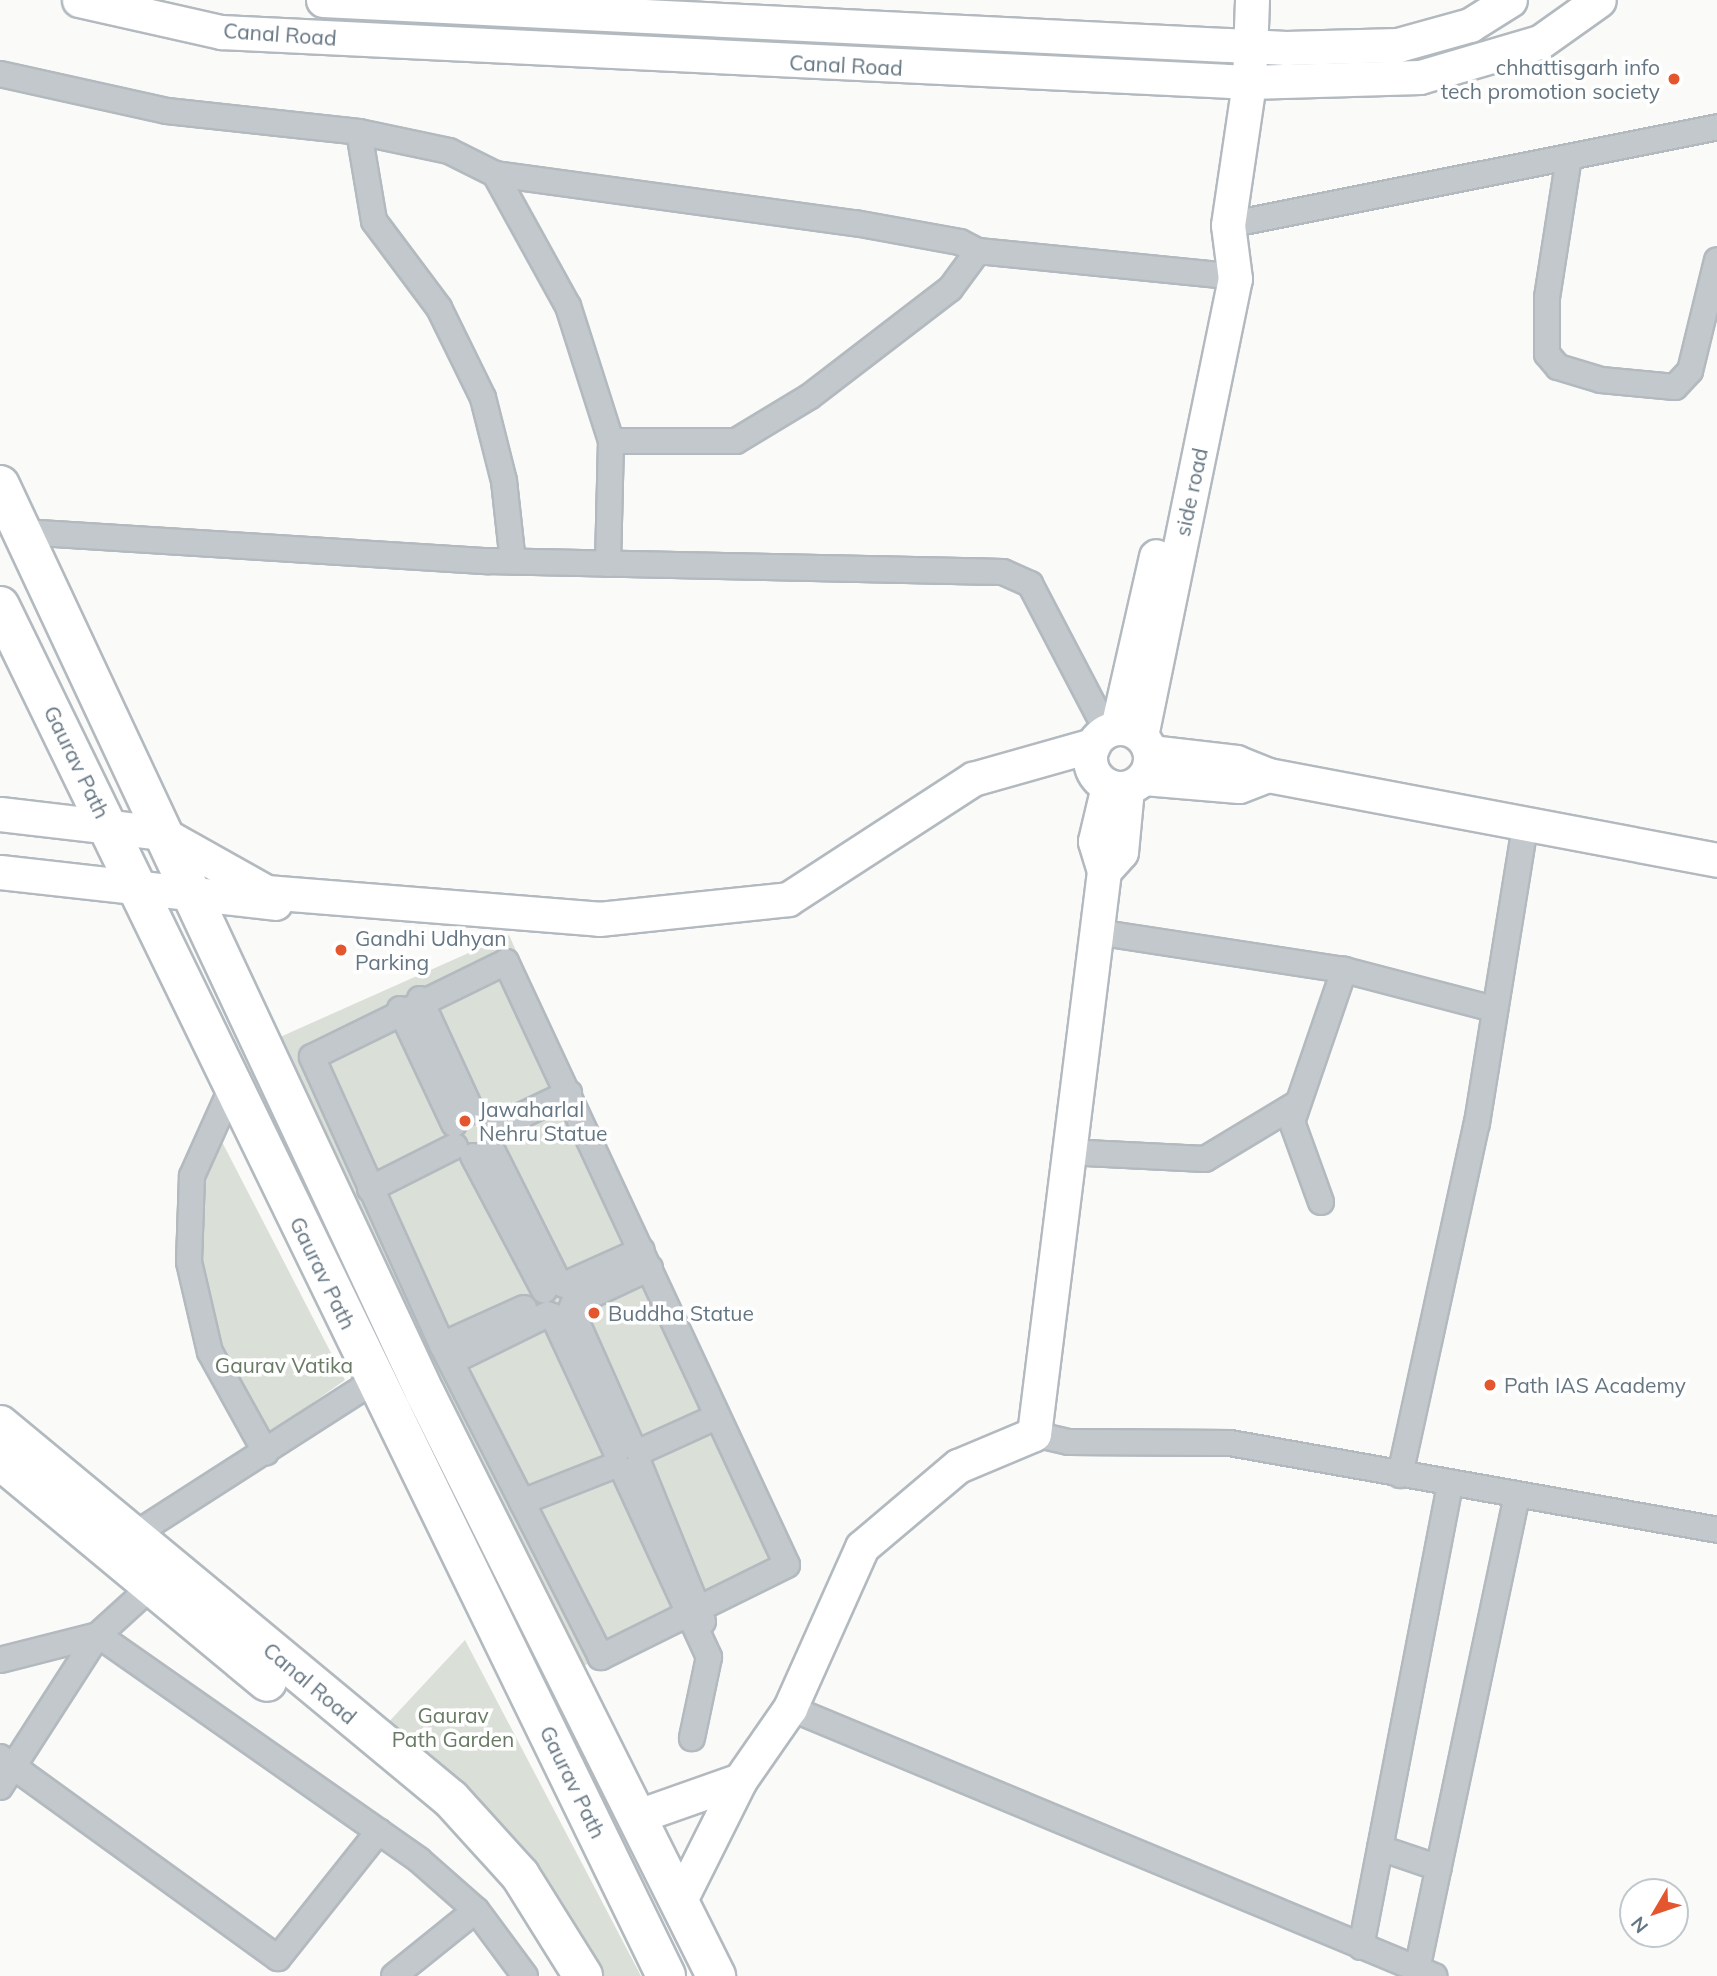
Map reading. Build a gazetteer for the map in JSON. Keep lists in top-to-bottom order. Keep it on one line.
{"streets":{"main road":["Canal Road","Gaurav Path"],"street":["side road"]},"crossings":[["Canal Road","side road"]],"parks":["Gaurav Vatika","Gaurav Path Garden"],"places":["chhattisgarh info tech promotion society","Gandhi Udhyan Parking","Jawaharlal Nehru Statue","Buddha Statue","Path IAS Academy"],"north":"bottom left"}
